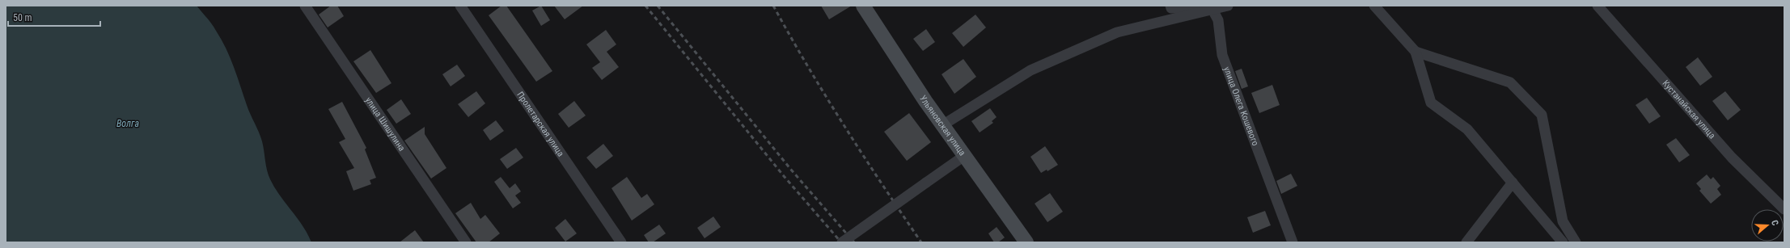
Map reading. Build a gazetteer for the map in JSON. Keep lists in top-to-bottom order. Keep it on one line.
{"streets":{"main road":["Ульяновская улица"],"street":["улица Олега Кошевого","Кустанайская улица","улица Шишулина","Пролетарская улица"]},"water":["Волга"],"scale_bar":"50 m","north":"right"}
